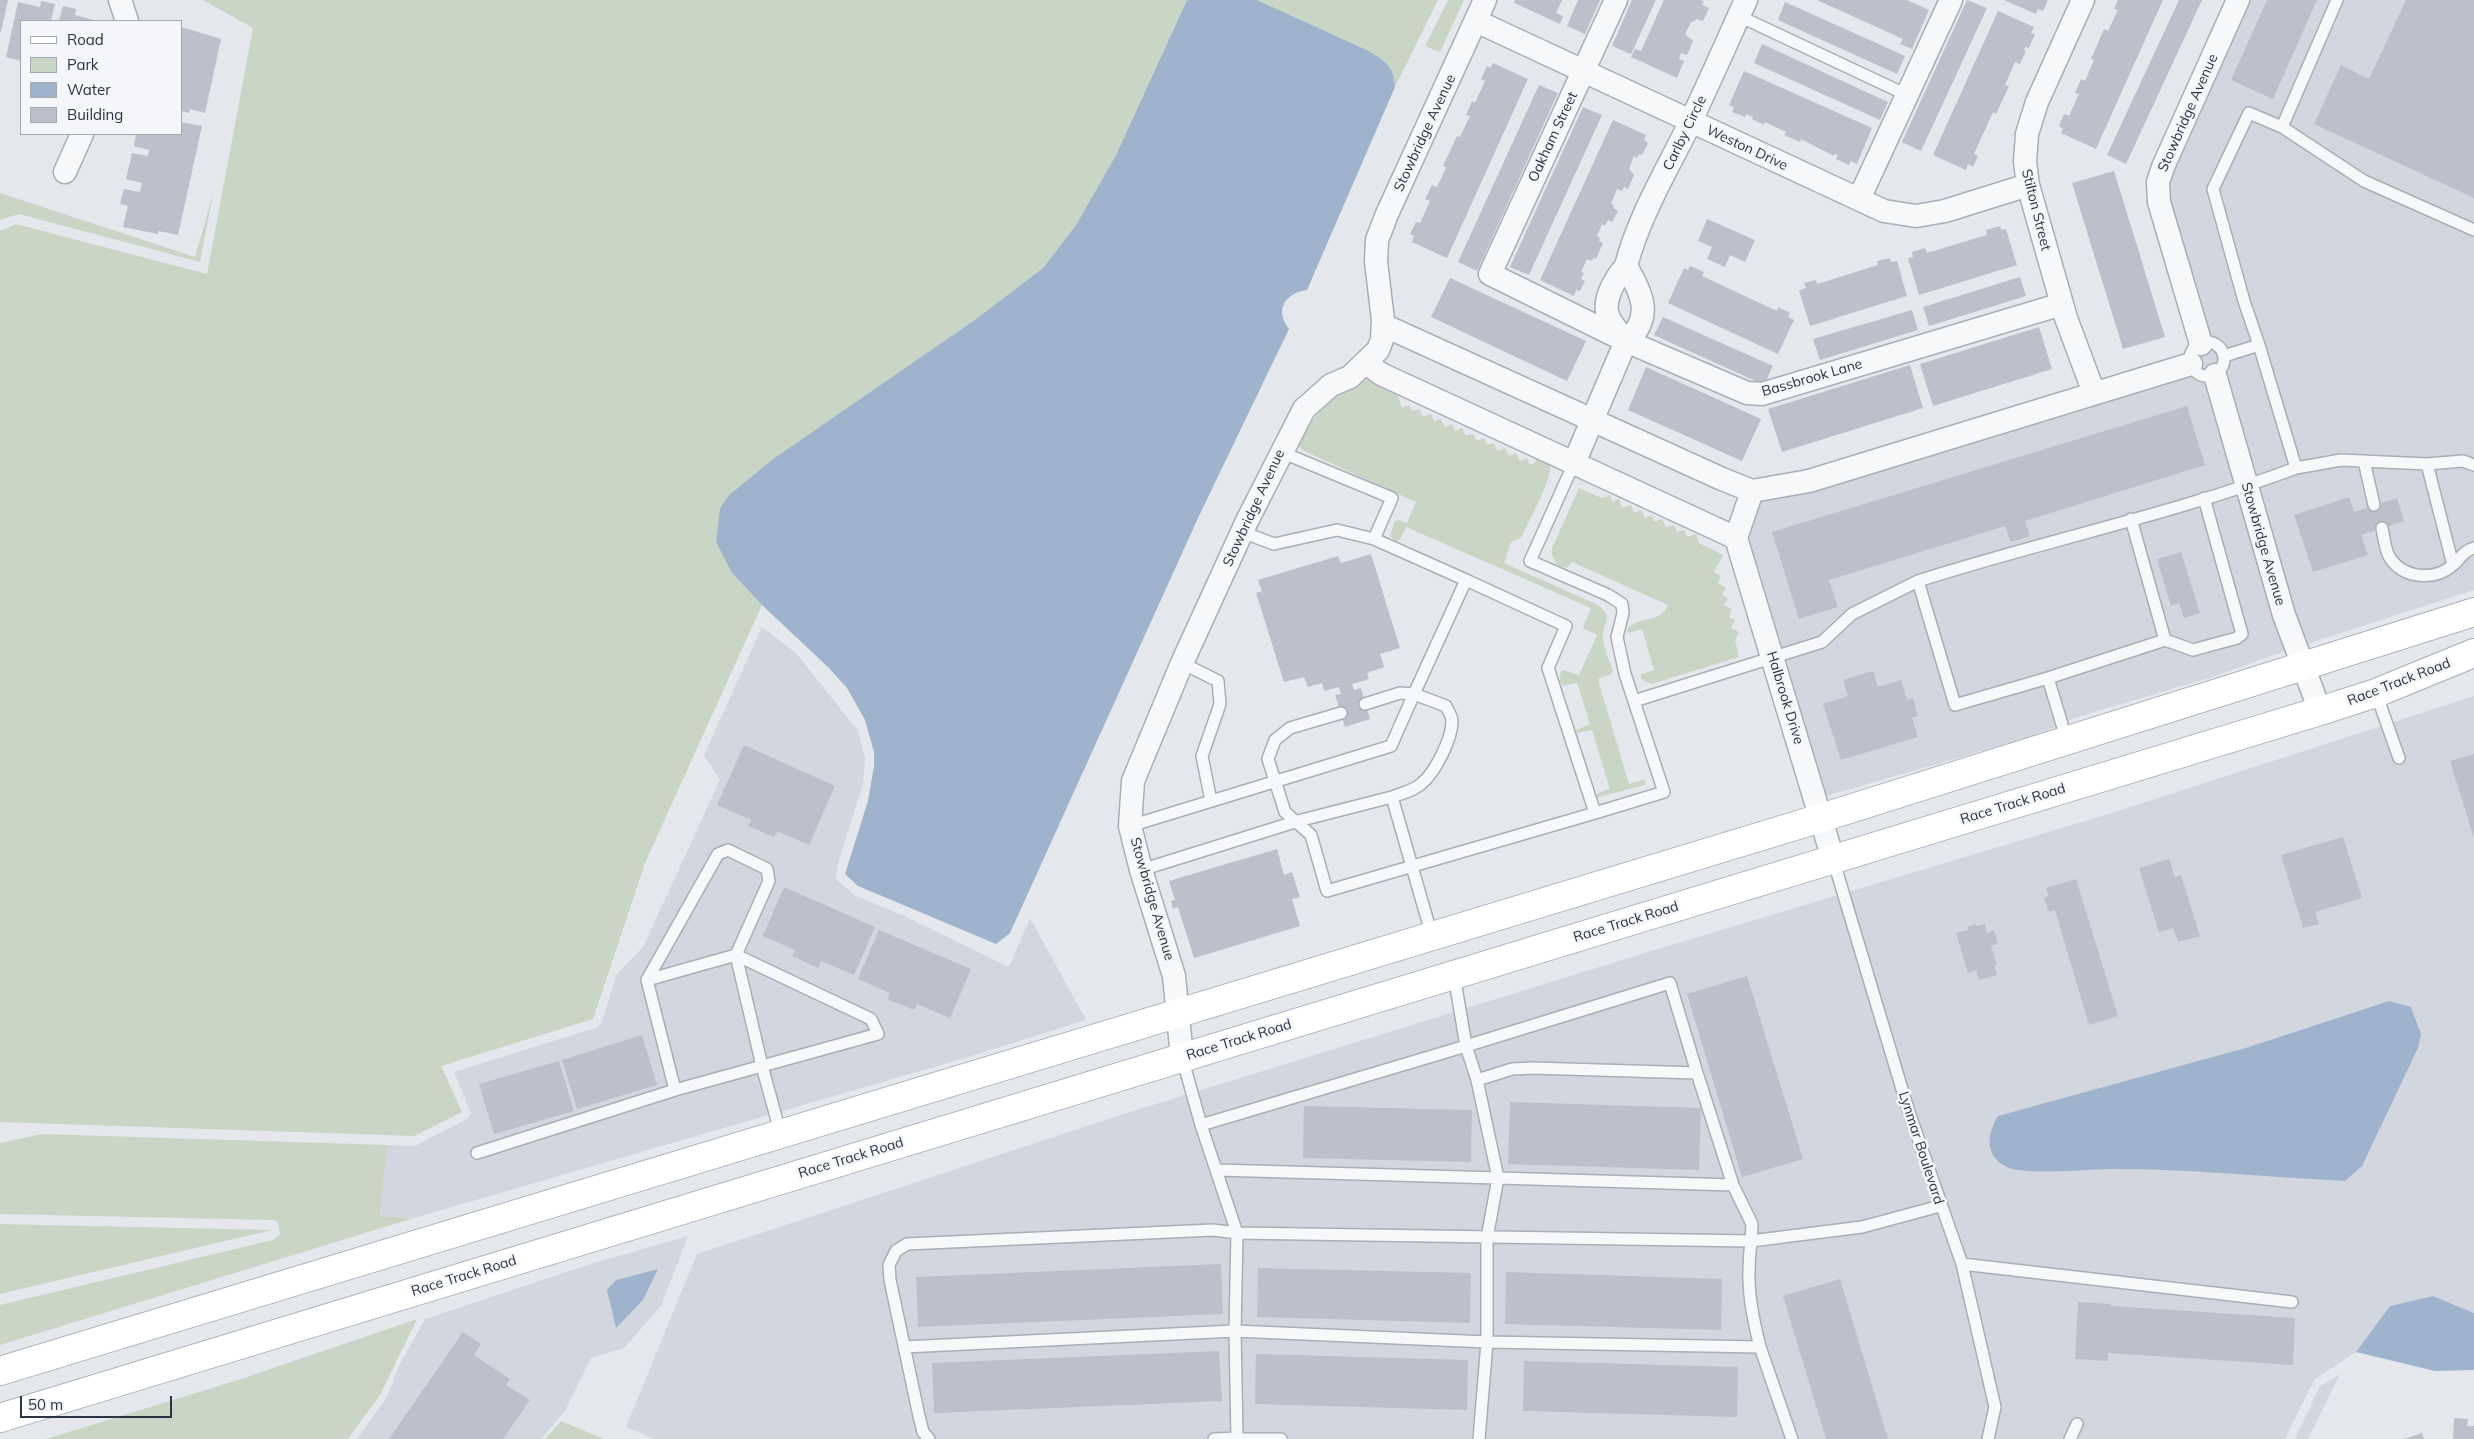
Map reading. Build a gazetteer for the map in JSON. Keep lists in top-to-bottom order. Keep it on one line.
{"streets":{"main road":["Race Track Road"],"street":["Stowbridge Avenue","Carlby Circle","Oakham Street","Weston Drive","Stilton Street","Bassbrook Lane","Halbrook Drive"],"lane":["Lynmar Boulevard"]},"crossings":[["Stowbridge Avenue","Weston Drive"],["Stowbridge Avenue","Race Track Road"],["Carlby Circle","Weston Drive"],["Carlby Circle","Bassbrook Lane"],["Oakham Street","Weston Drive"],["Oakham Street","Bassbrook Lane"],["Weston Drive","Stilton Street"],["Stilton Street","Bassbrook Lane"],["Race Track Road","Halbrook Drive"],["Race Track Road","Lynmar Boulevard"],["Halbrook Drive","Lynmar Boulevard"]],"legend":["Road","Park","Water","Building"],"scale_bar":"50 m"}
